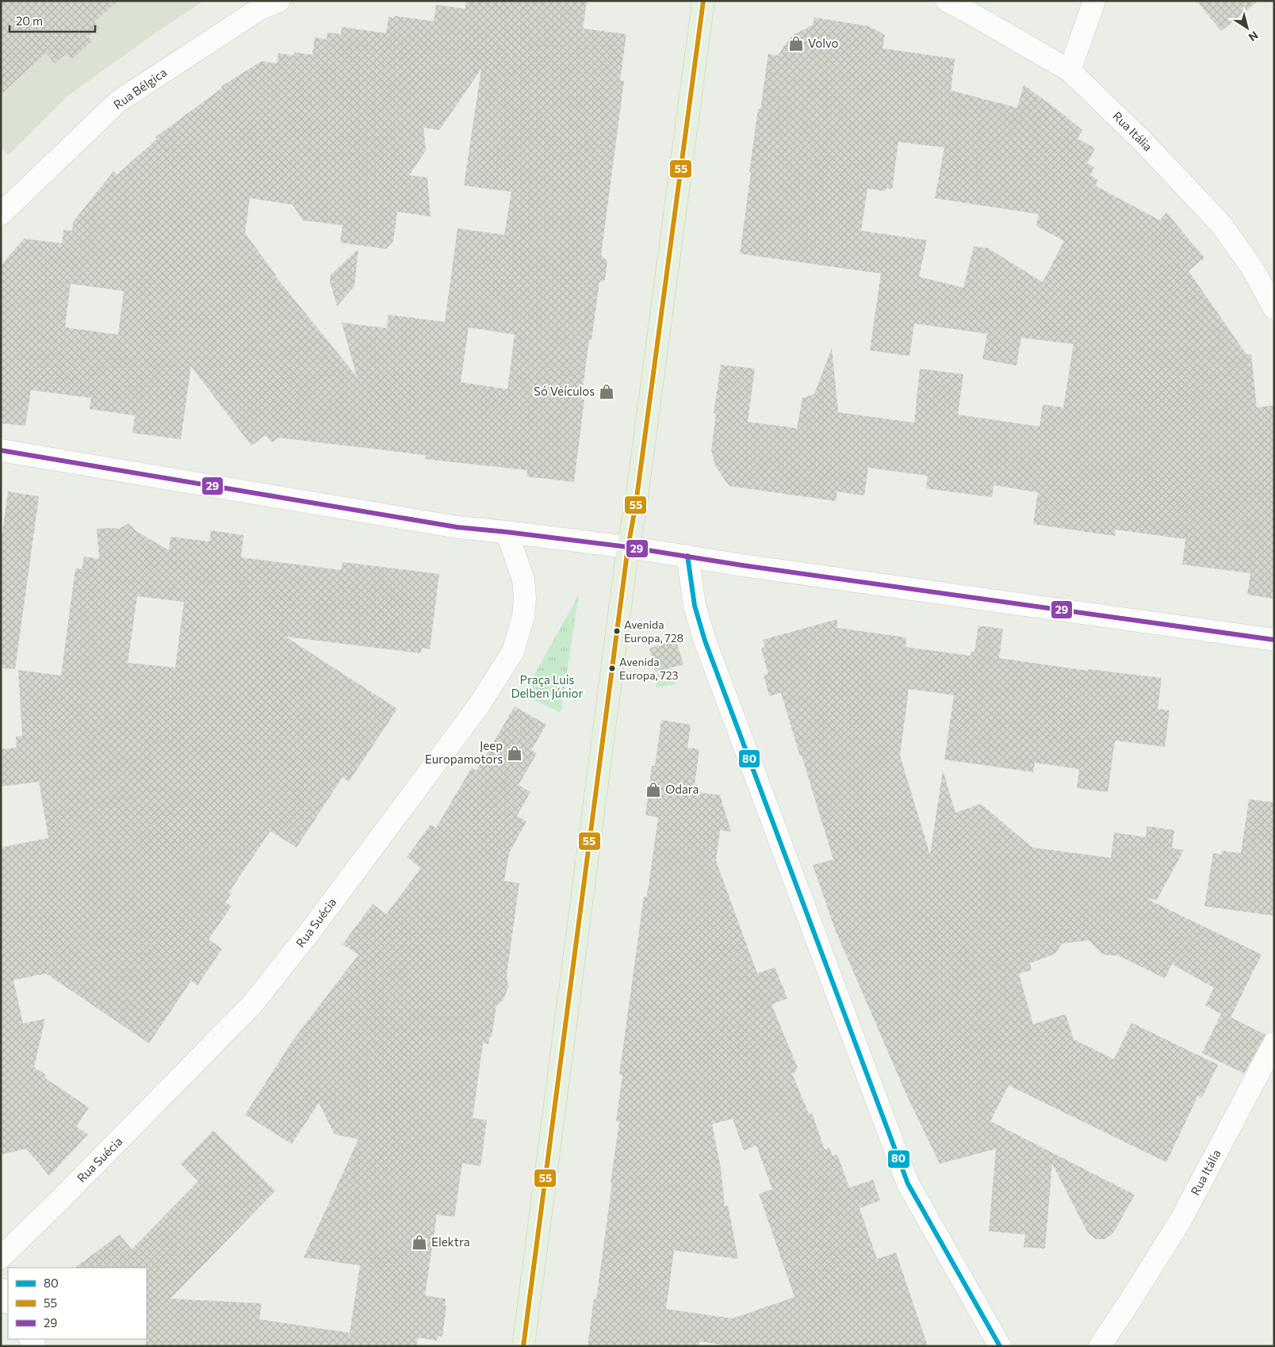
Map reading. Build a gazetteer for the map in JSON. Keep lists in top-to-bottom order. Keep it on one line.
{"streets":{"street":["Rua Bélgica","Rua Itália","Rua Suécia"]},"parks":["Praça Luis Delben Júnior"],"places":{"shop":["Volvo","Só Veículos","Jeep Europamotors","Odara","Elektra"],"other":["Avenida Europa, 728","Avenida Europa, 723"]},"lines":["transit line 55","transit line 29","transit line 80"],"legend":["80","55","29"],"scale_bar":"20 m","north":"bottom right"}
